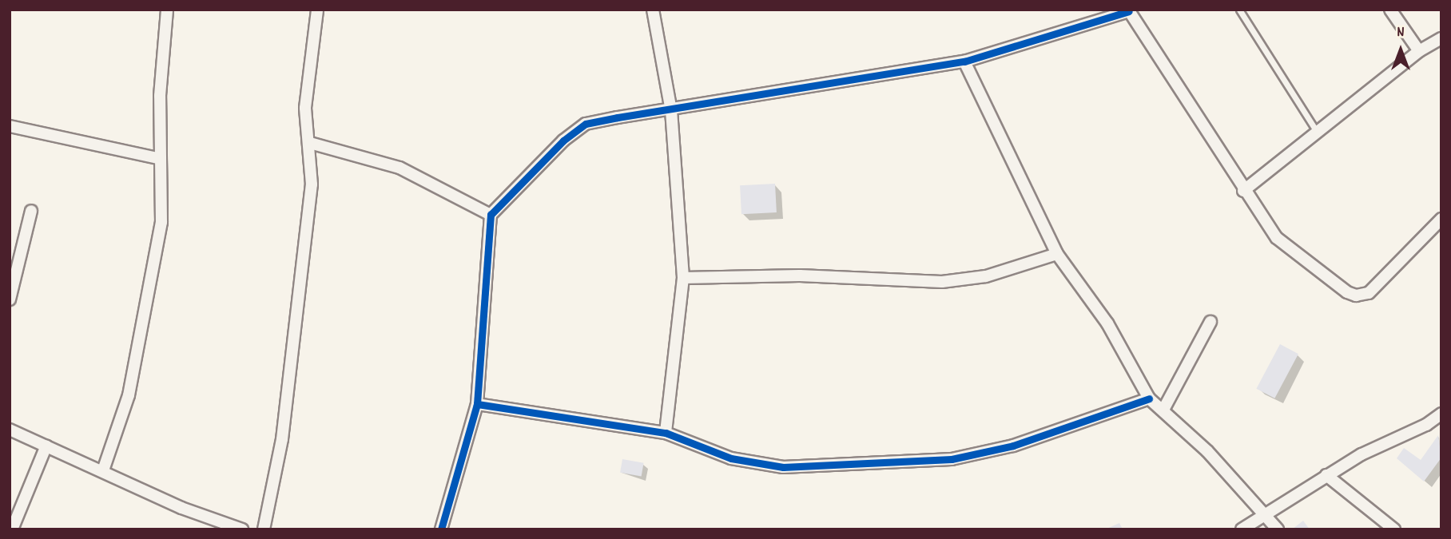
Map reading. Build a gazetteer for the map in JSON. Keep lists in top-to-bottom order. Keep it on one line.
{"north":"top"}
